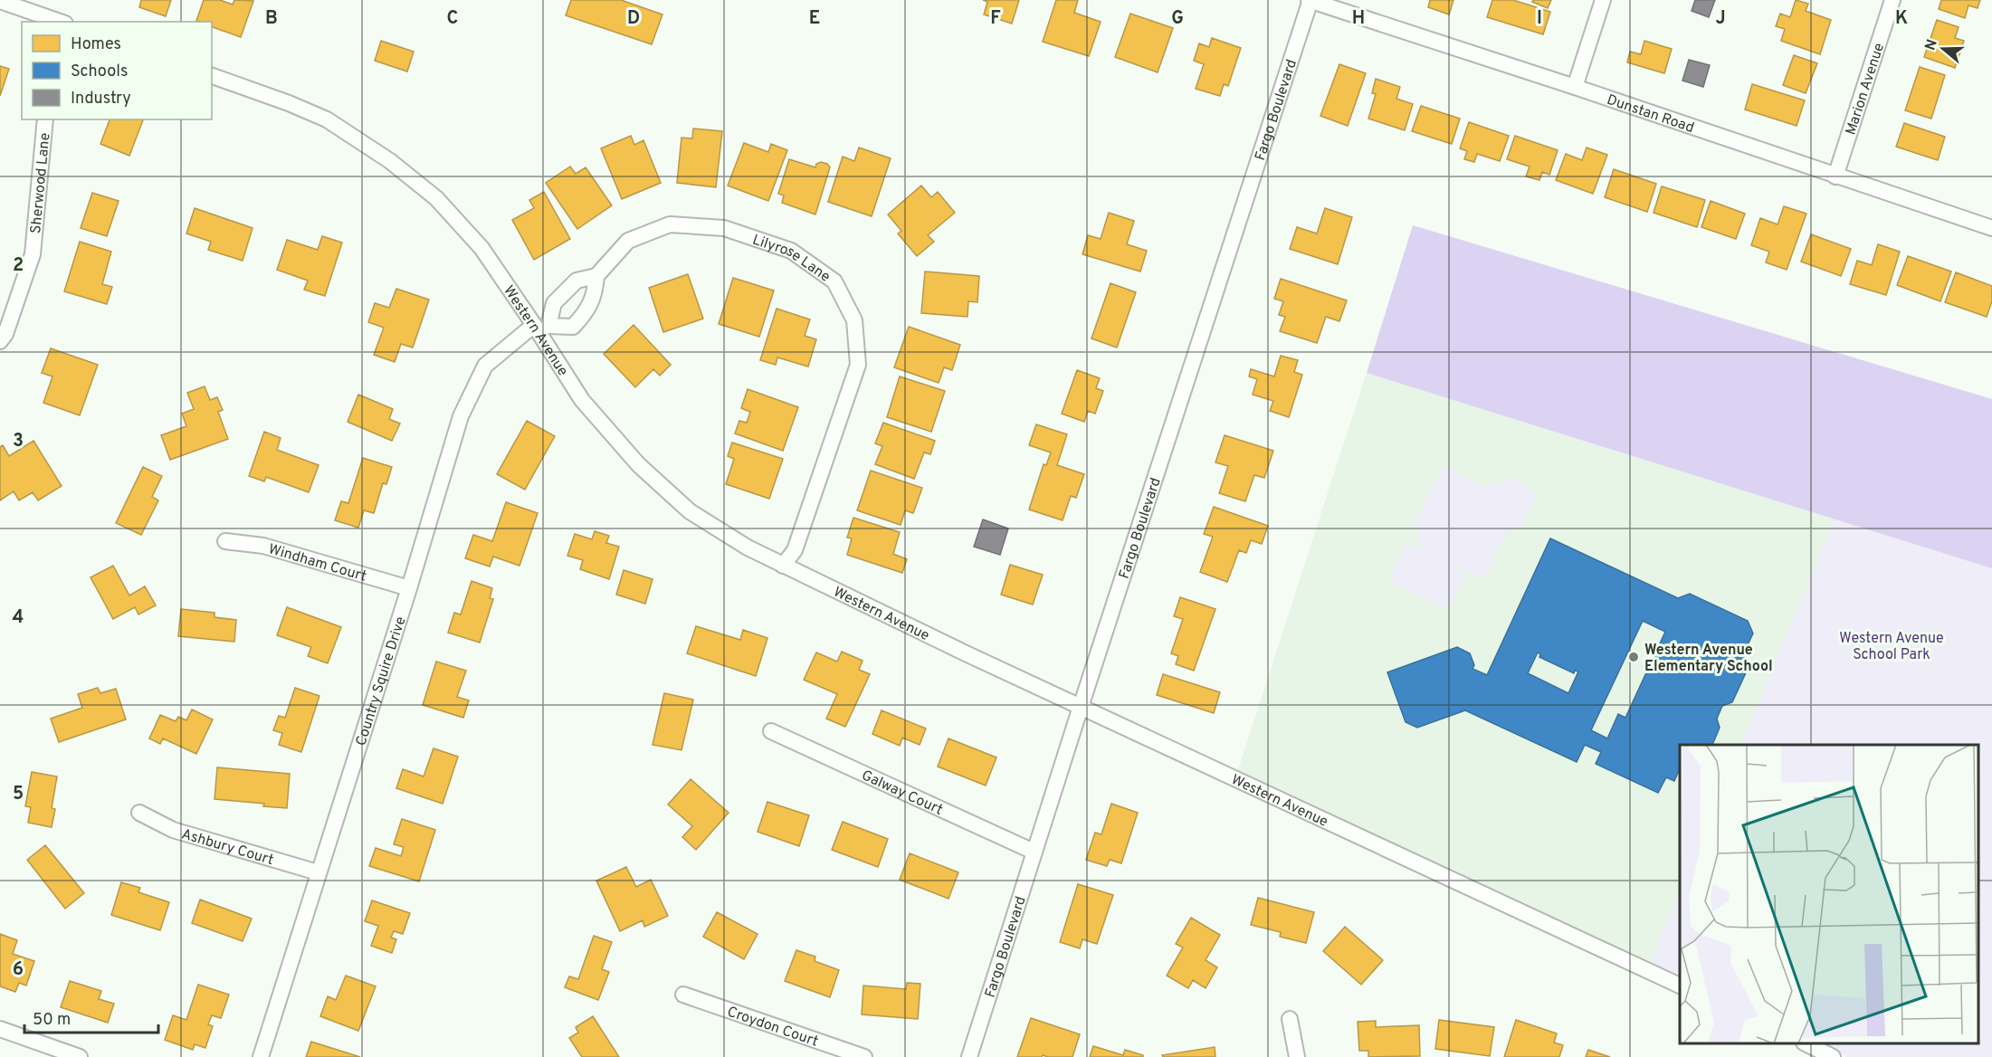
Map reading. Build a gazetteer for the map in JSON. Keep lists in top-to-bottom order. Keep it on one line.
{"streets":{"street":["Marion Avenue","Fargo Boulevard","Dunstan Road","Sherwood Lane","Lilyrose Lane","Western Avenue","Windham Court","Country Squire Drive","Galway Court","Ashbury Court","Croydon Court"]},"crossings":[["Marion Avenue","Dunstan Road"],["Fargo Boulevard","Dunstan Road"],["Fargo Boulevard","Western Avenue"],["Fargo Boulevard","Galway Court"],["Lilyrose Lane","Western Avenue"],["Western Avenue","Country Squire Drive"],["Windham Court","Country Squire Drive"],["Country Squire Drive","Ashbury Court"]],"parks":["Western Avenue School Park"],"places":["Western Avenue Elementary School"],"legend":["Homes","Schools","Industry"],"scale_bar":"50 m","north":"left","grid":{"columns":["B","C","D","E","F","G","H","I","J","K"],"rows":["2","3","4","5","6"]}}
